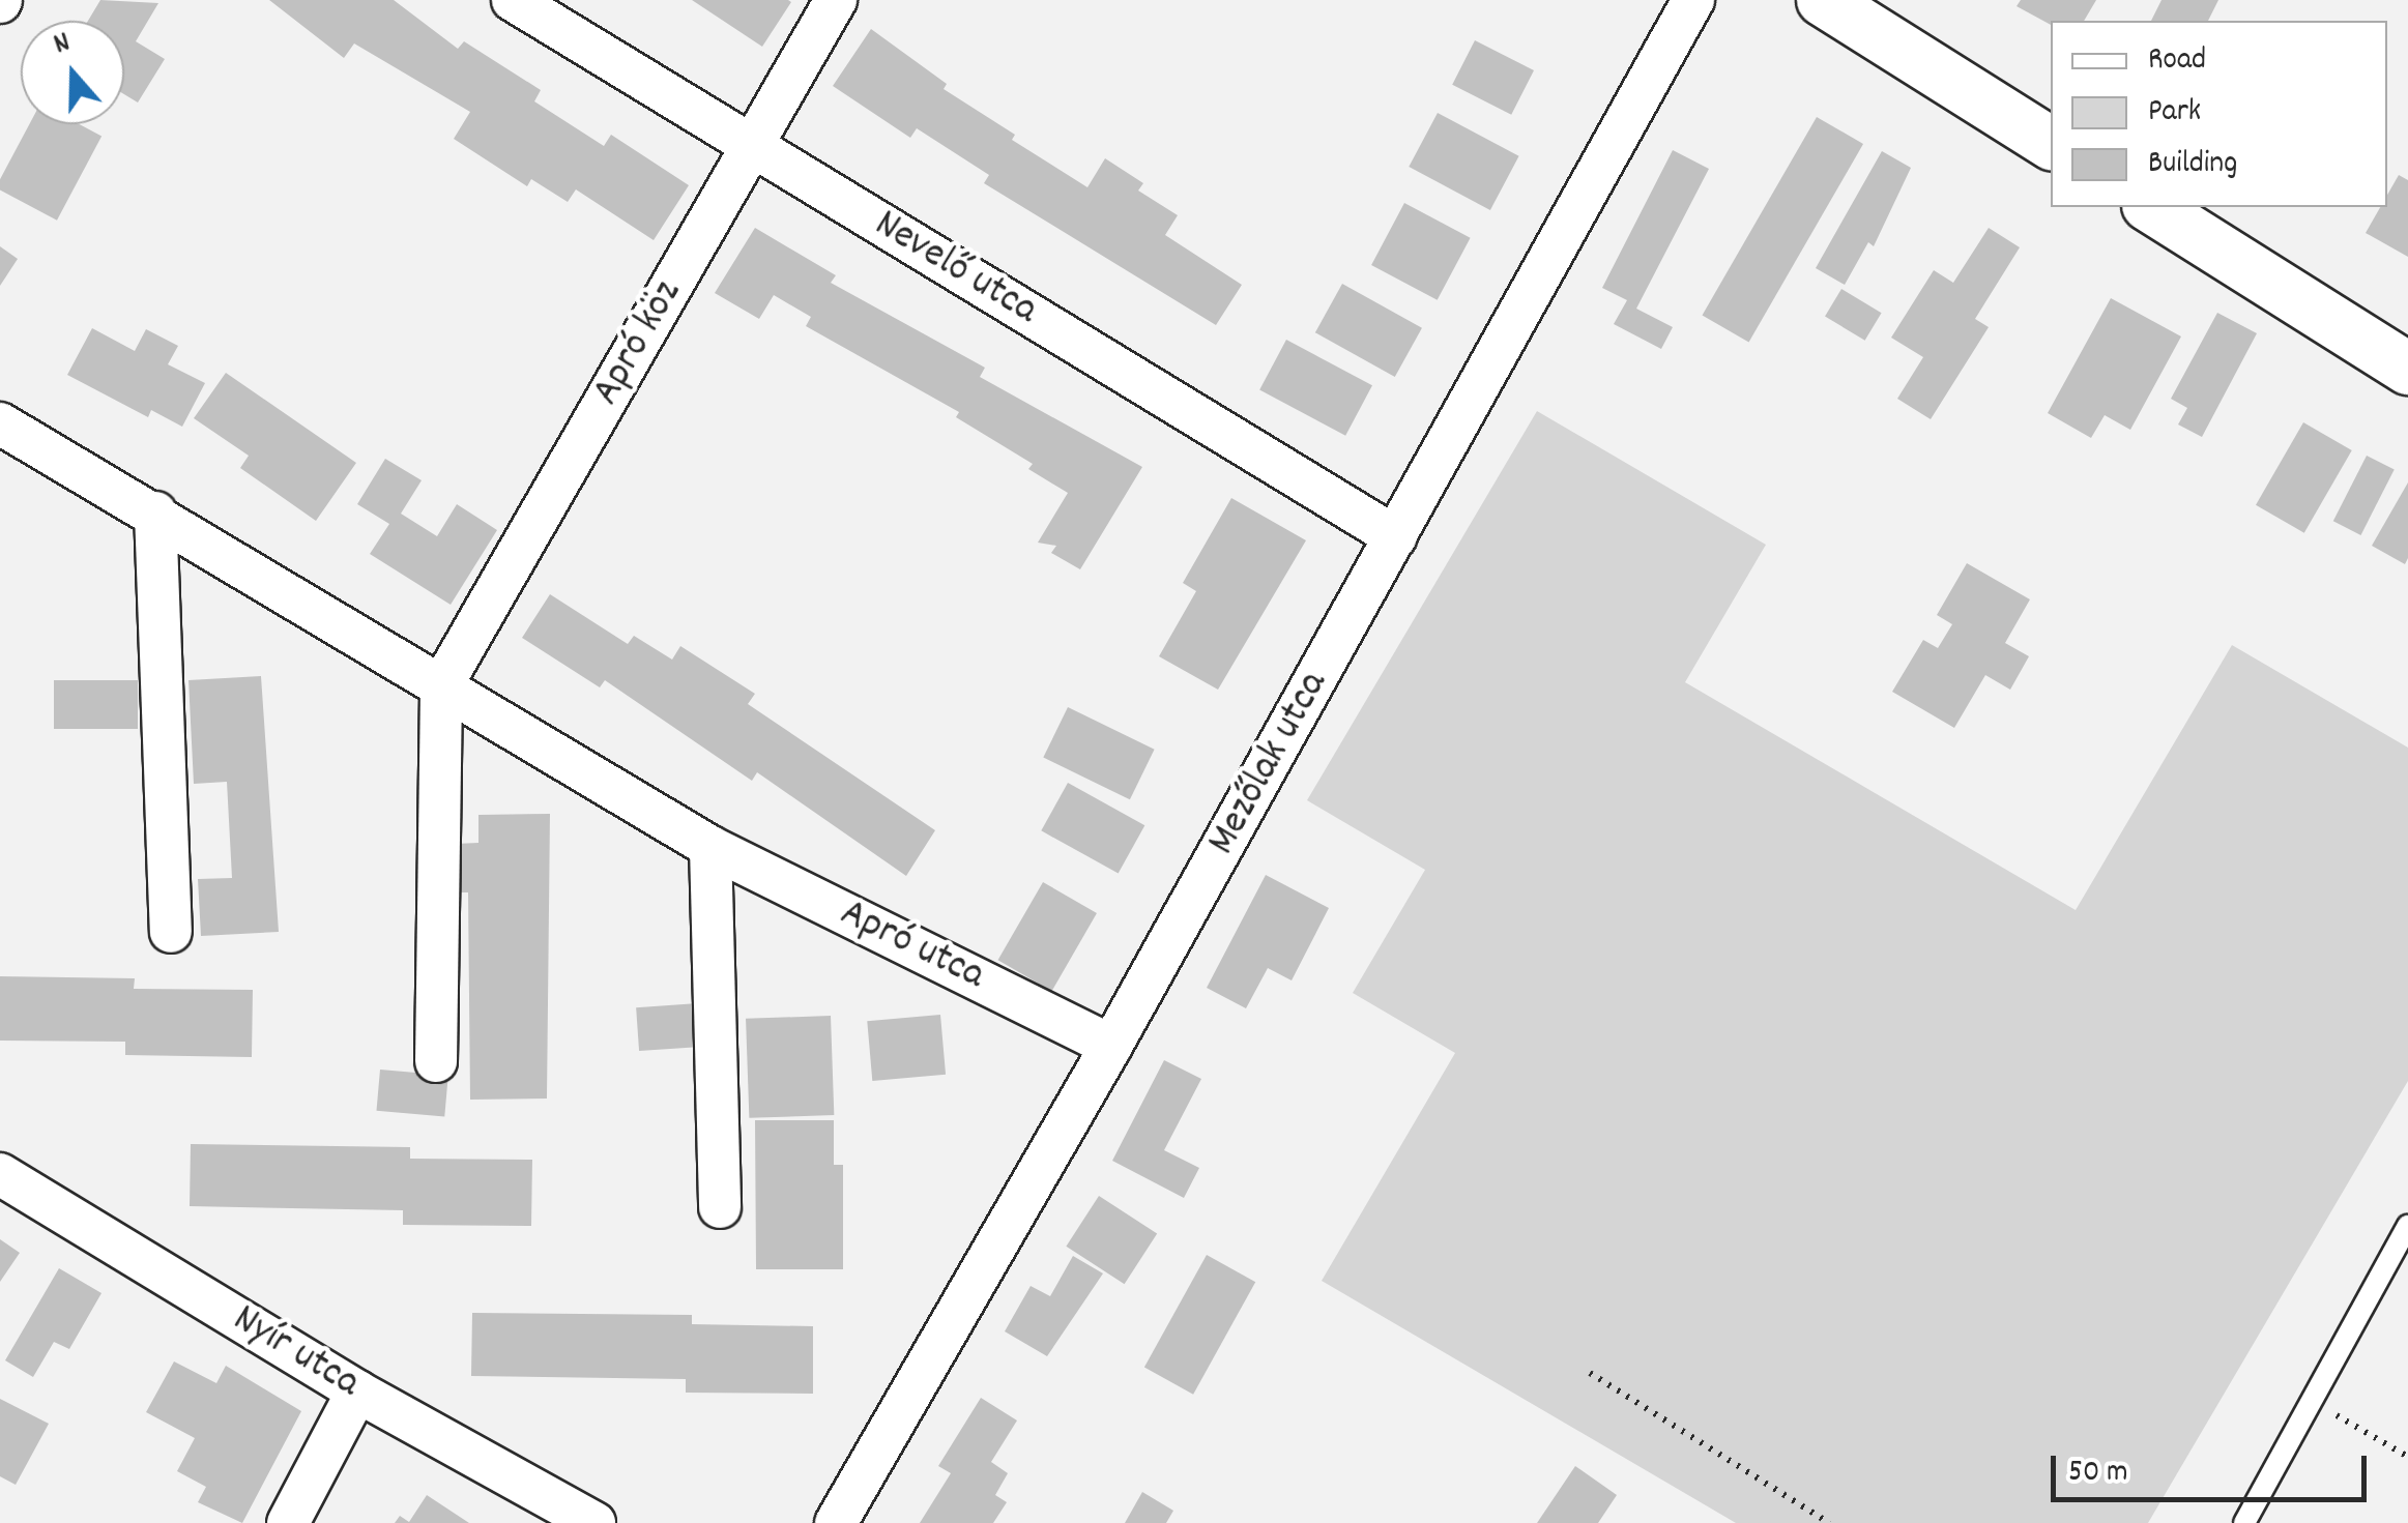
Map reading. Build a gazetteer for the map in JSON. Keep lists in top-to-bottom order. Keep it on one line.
{"streets":{"street":["Nevelő utca","Apró köz","Mezőlak utca","Apró utca","Nyír utca"]},"crossings":[["Nevelő utca","Apró köz"],["Nevelő utca","Mezőlak utca"],["Apró köz","Apró utca"],["Mezőlak utca","Apró utca"]],"legend":["Road","Park","Building"],"scale_bar":"50 m","north":"top"}
